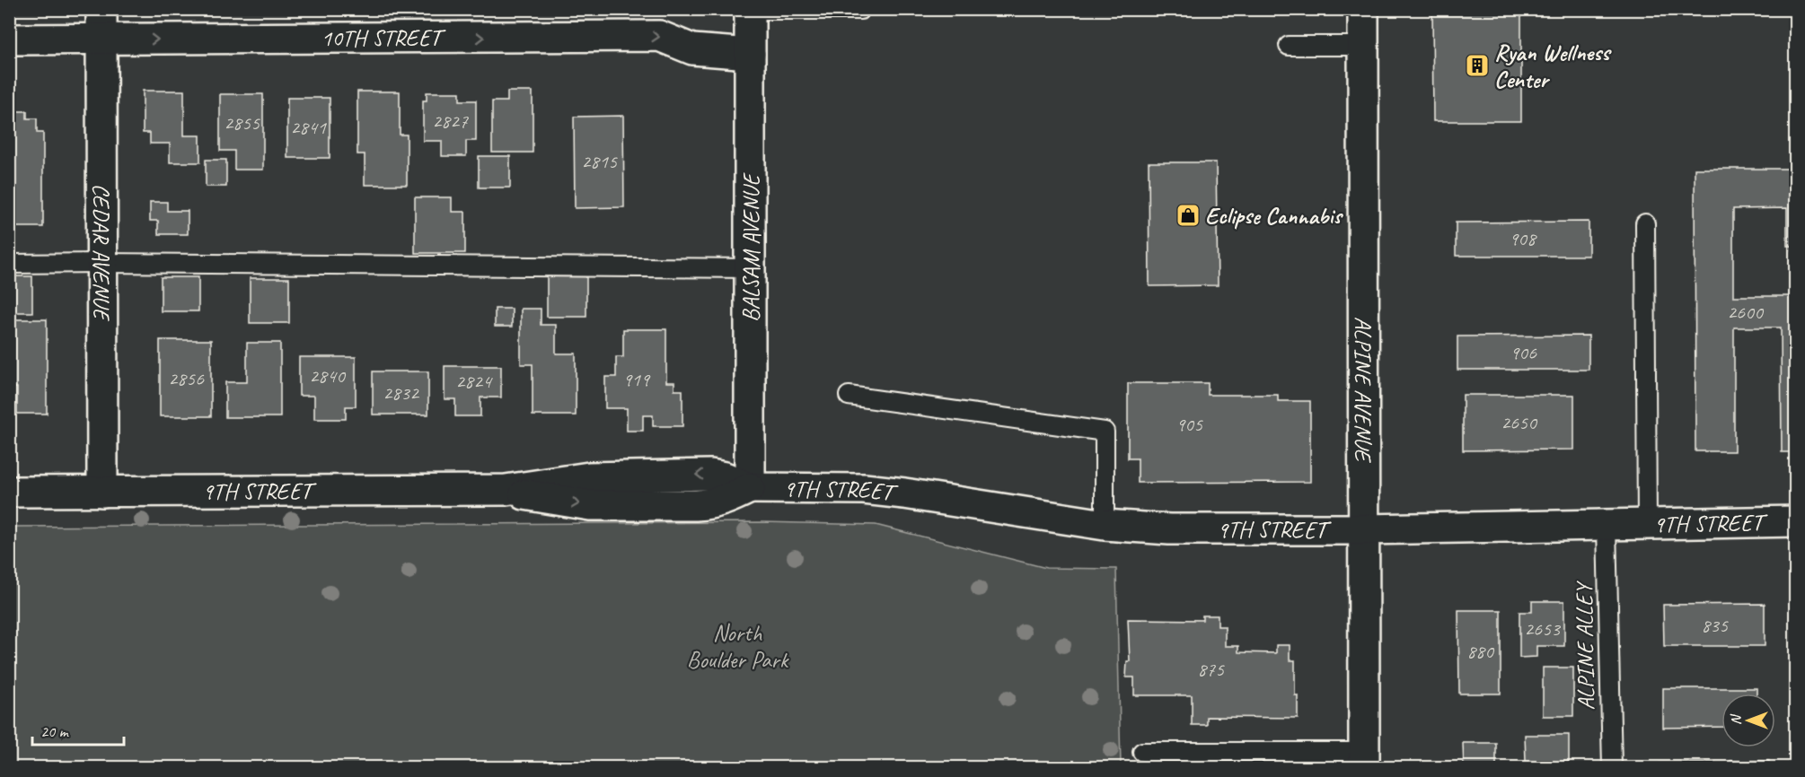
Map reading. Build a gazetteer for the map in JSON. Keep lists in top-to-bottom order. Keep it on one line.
{"streets":{"street":["10TH STREET","BALSAM AVENUE","CEDAR AVENUE","ALPINE AVENUE","9TH STREET"],"lane":["ALPINE ALLEY"]},"crossings":[["10TH STREET","BALSAM AVENUE"],["10TH STREET","CEDAR AVENUE"],["BALSAM AVENUE","9TH STREET"],["CEDAR AVENUE","9TH STREET"],["ALPINE AVENUE","9TH STREET"],["9TH STREET","ALPINE ALLEY"]],"one_way":["10TH STREET"],"parks":["North Boulder Park"],"places":{"building":["Ryan Wellness Center"],"shop":["Eclipse Cannabis"]},"house_numbers":["2827","2855","2841","2815","908","2600","906","2840","2856","919","2824","2832","2650","905","835","2653","880","875"],"scale_bar":"20 m","north":"left"}
